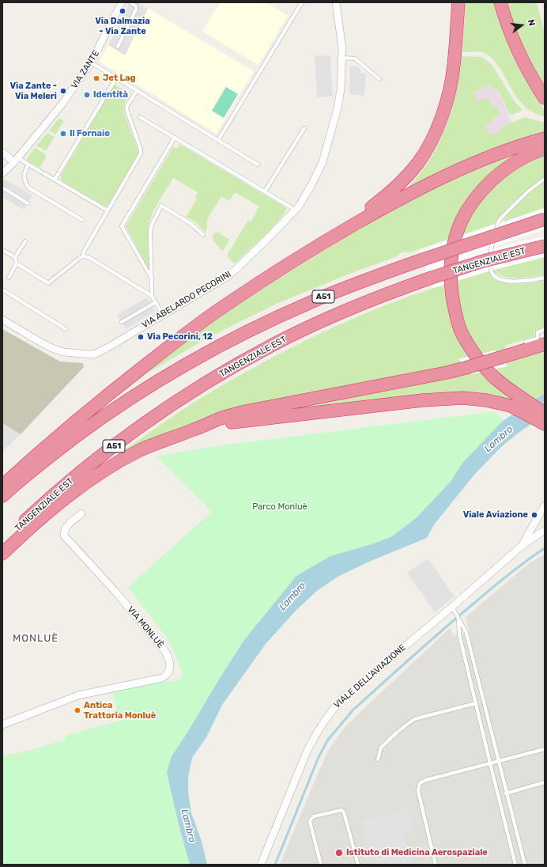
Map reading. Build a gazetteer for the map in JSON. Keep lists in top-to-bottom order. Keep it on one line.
{"streets":{"highway":["TANGENZIALE EST","A51"],"street":["VIA ZANTE","VIA ABELARDO PECORINI","VIA MONLUÈ","VIALE DELL'AVIAZIONE"]},"districts":["MONLUÈ"],"water":["Lambro"],"parks":["Parco Monluè"],"places":["Via Dalmazia - Via Zante","Jet Lag","Via Zante - Via Meleri","Identità","Il Fornaio","Via Pecorini, 12","Viale Aviazione","Antica Trattoria Monluè","Istituto di Medicina Aerospaziale"],"north":"right"}
